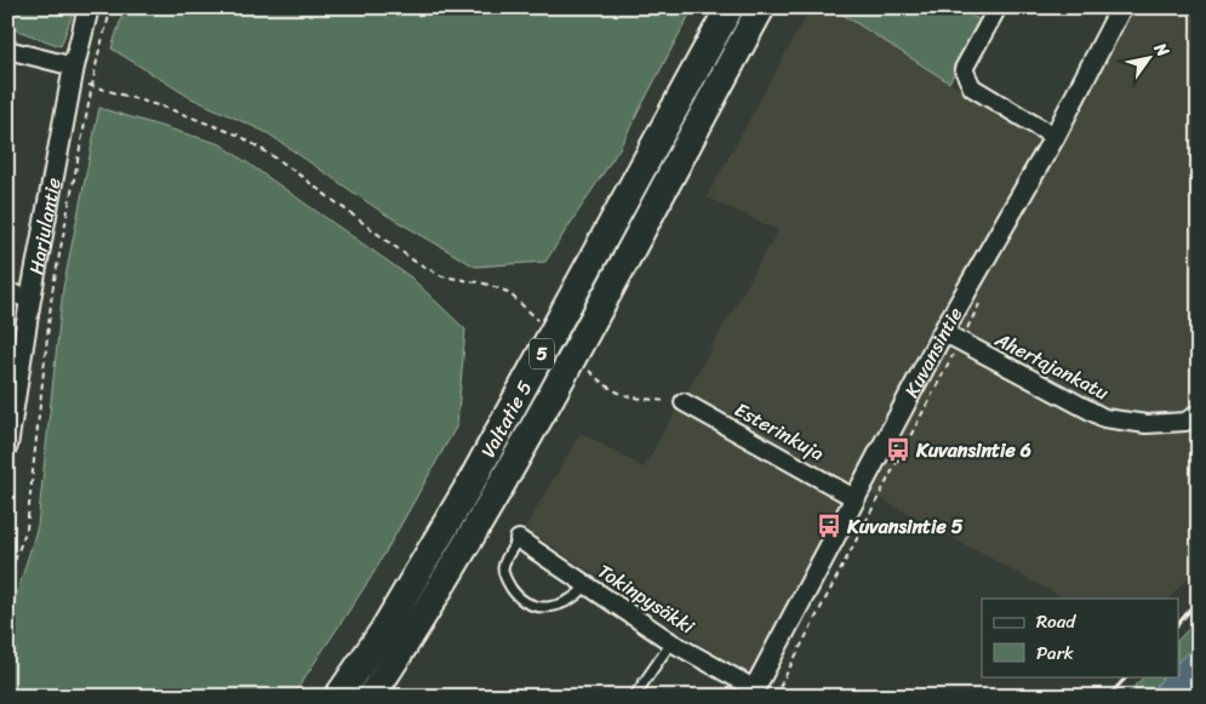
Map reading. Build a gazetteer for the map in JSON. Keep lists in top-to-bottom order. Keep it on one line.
{"streets":{"highway":["5","Valtatie 5"],"street":["Harjulantie","Kuvansintie","Ahertajankatu","Esterinkuja","Tokinpysäkki"]},"crossings":[["Kuvansintie","Ahertajankatu"],["Kuvansintie","Esterinkuja"],["Kuvansintie","Tokinpysäkki"]],"places":{"bus stop":["Kuvansintie 6","Kuvansintie 5"]},"legend":["Road","Park"],"north":"top right"}
